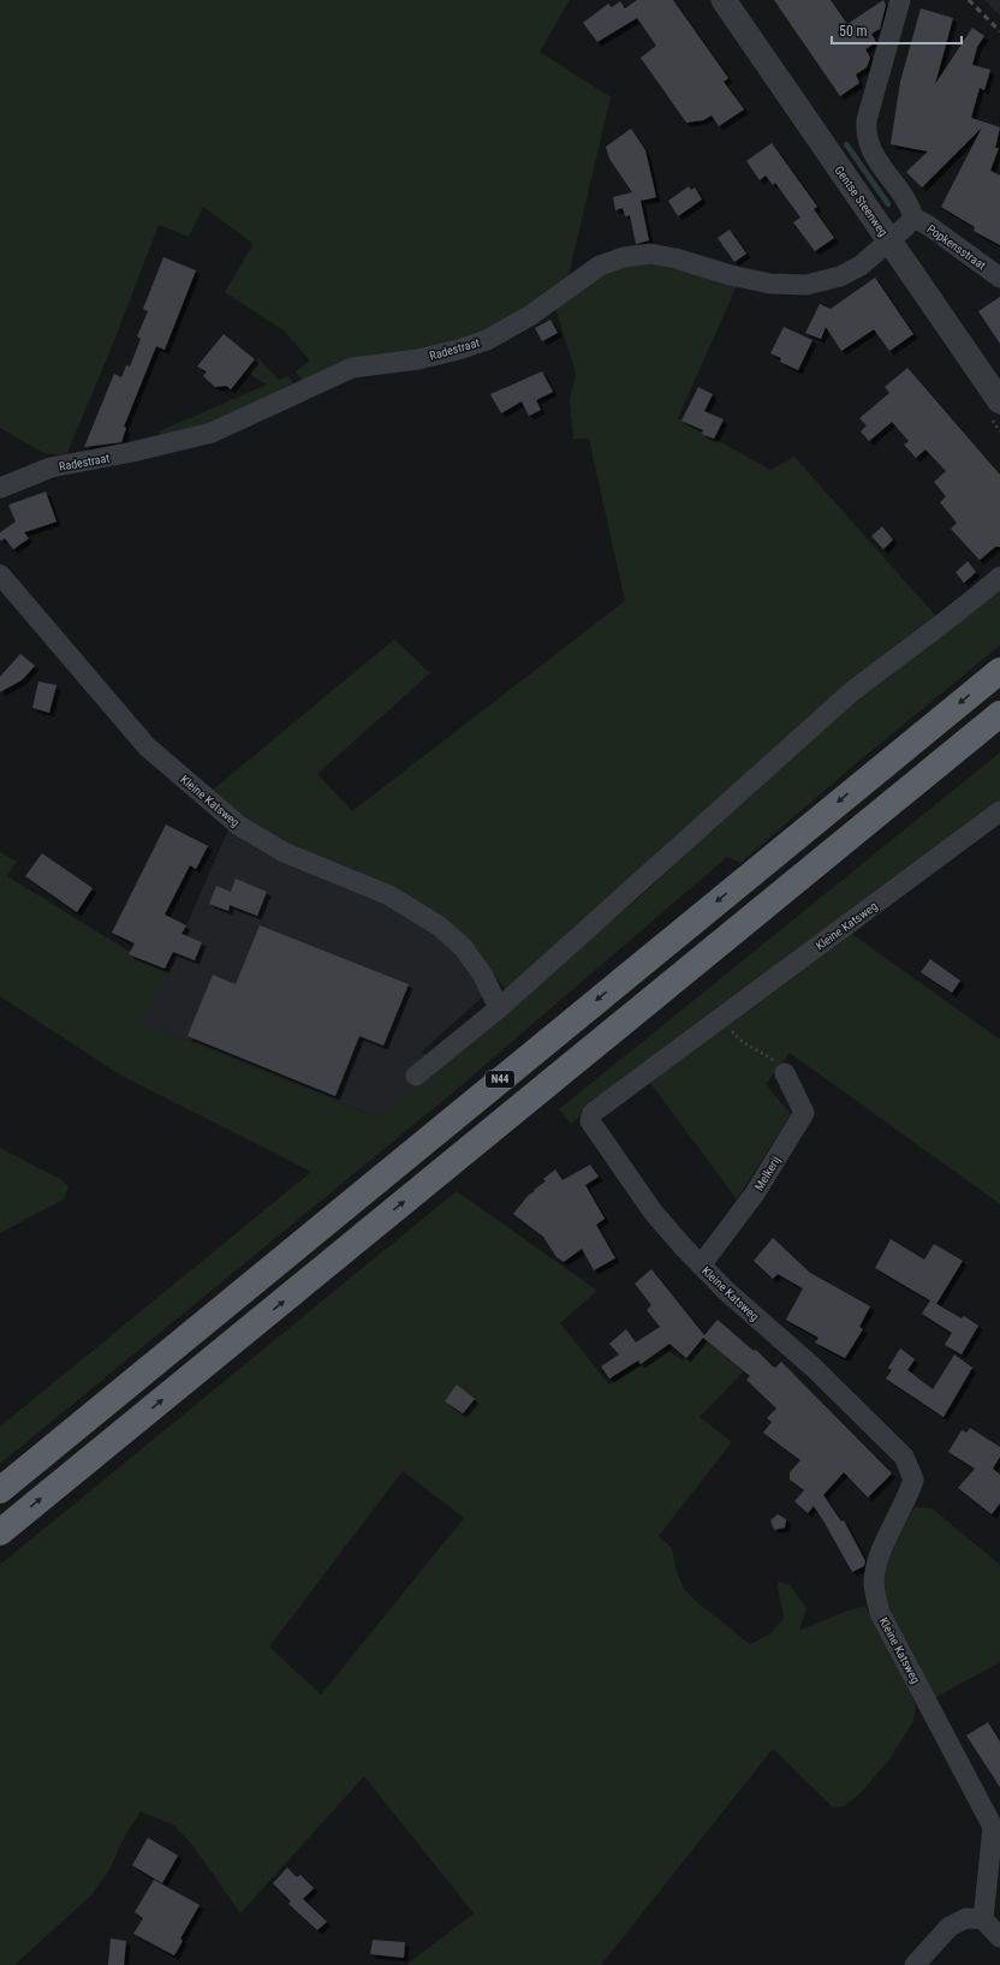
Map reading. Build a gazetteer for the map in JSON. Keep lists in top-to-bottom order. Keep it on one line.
{"streets":{"highway":["N44"],"street":["Gentse Steenweg","Popkensstraat","Radestraat","Kleine Katsweg","Melkerij"]},"crossings":[["Gentse Steenweg","Radestraat"],["Popkensstraat","Radestraat"],["Kleine Katsweg","Melkerij"]],"scale_bar":"50 m"}
